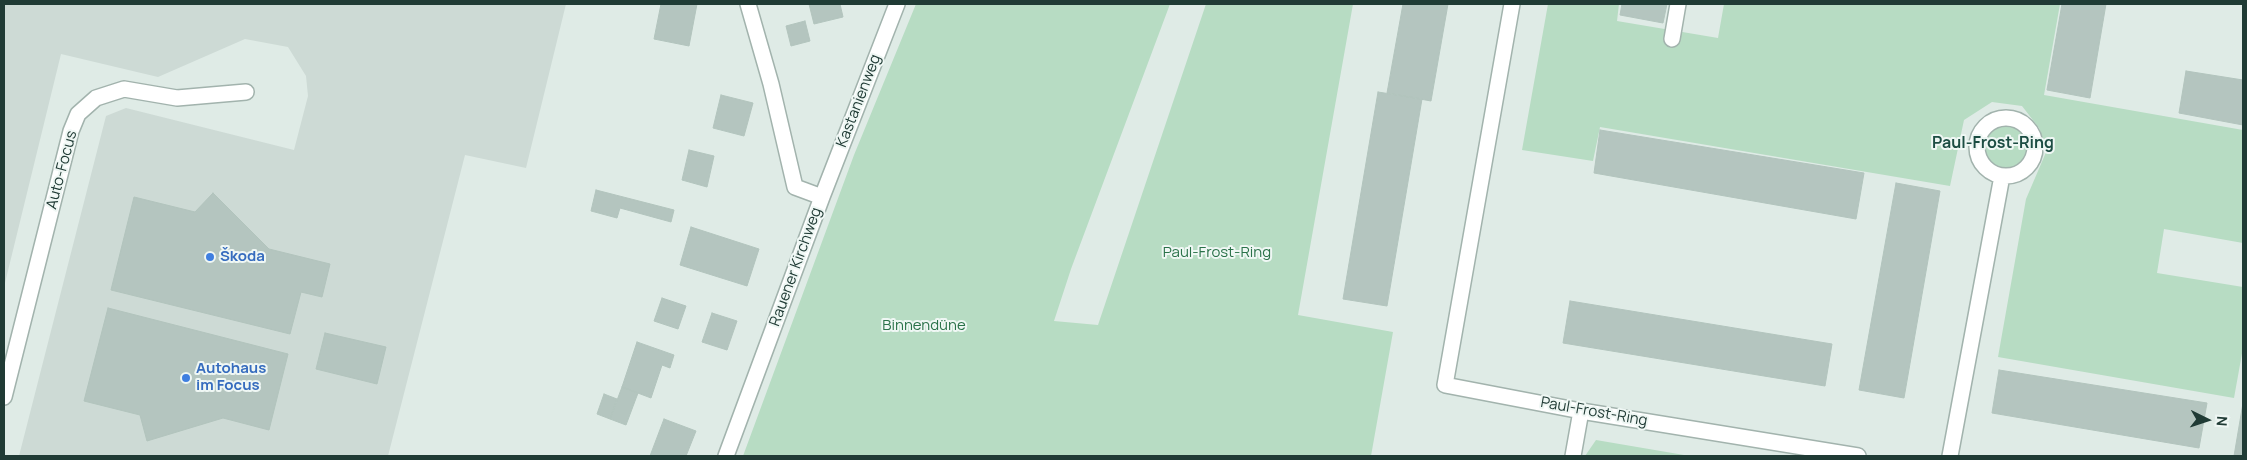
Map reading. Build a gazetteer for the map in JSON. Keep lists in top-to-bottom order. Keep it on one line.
{"streets":{"street":["Kastanienweg","Auto-Focus","Rauener Kirchweg","Paul-Frost-Ring"]},"crossings":[["Kastanienweg","Rauener Kirchweg"]],"districts":["Paul-Frost-Ring"],"parks":["Paul-Frost-Ring","Binnendüne"],"places":["Škoda","Autohaus im Focus"],"north":"right"}
